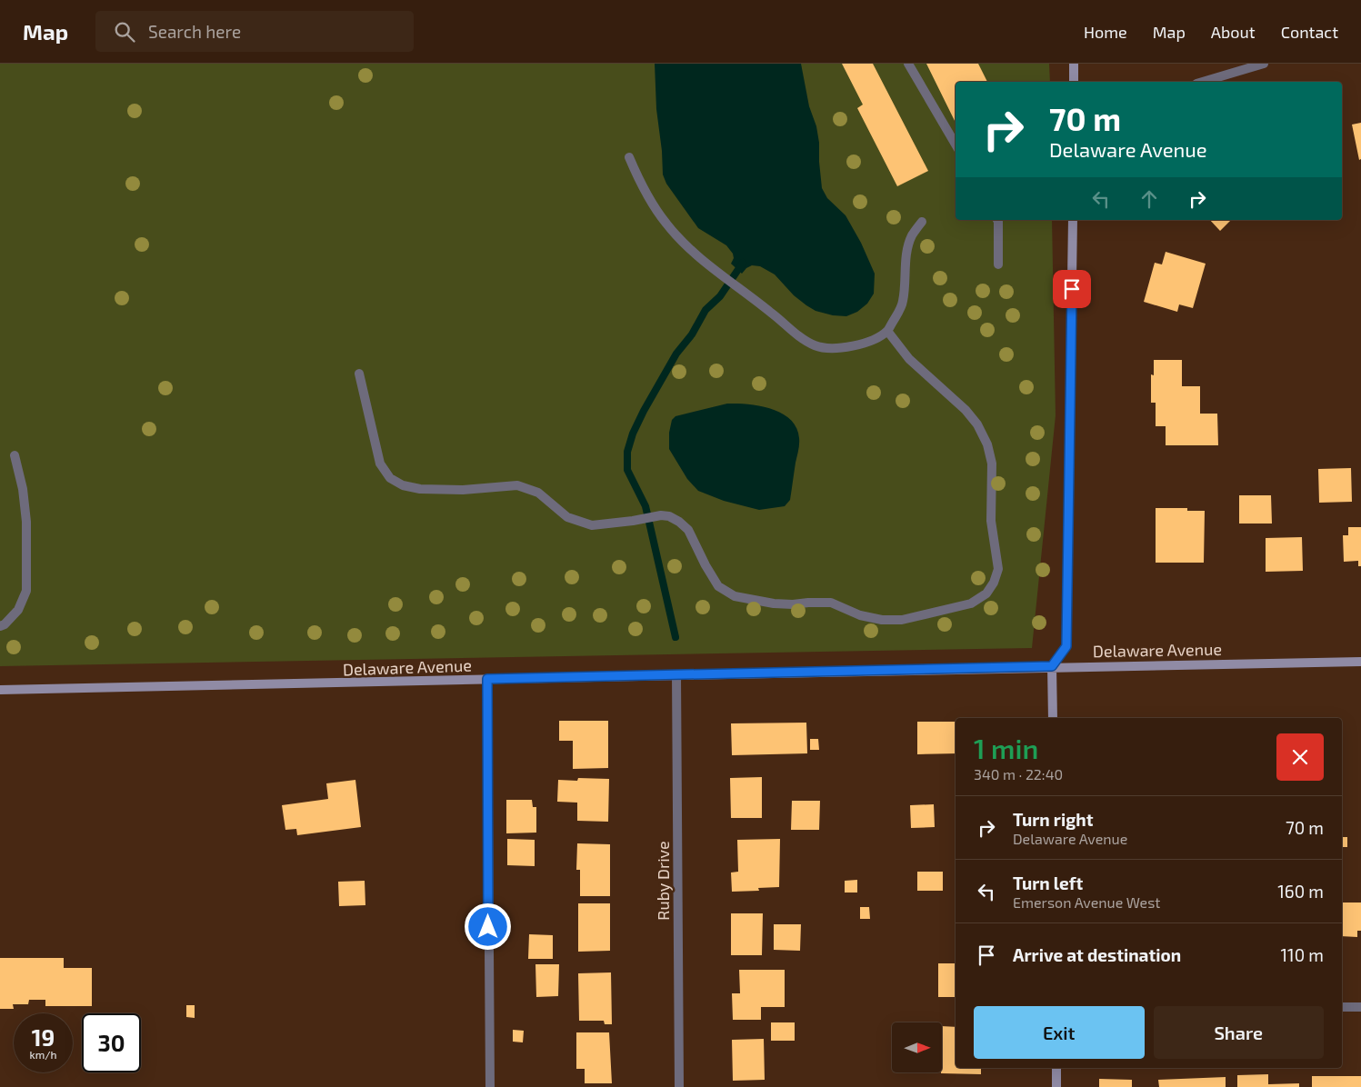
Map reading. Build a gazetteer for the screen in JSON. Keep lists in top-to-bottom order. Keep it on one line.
{"streets":{"street":["Delaware Avenue","Ruby Drive"]},"crossings":[["Delaware Avenue","Ruby Drive"]],"north":"right","page":{"header":"Map","search":"Search here","nav":["Home","Map","About","Contact"],"turn":["70 m","Delaware Avenue"],"heading":["1 min","340 m · 22:40"],"list":[{"name":"Turn right","note":"Delaware Avenue","value":"70 m"},{"name":"Turn left","note":"Emerson Avenue West","value":"160 m"},{"name":"Arrive at destination","value":"110 m"}],"buttons":["Exit","Share"],"speed":"19 km/h","limit":"30"}}
